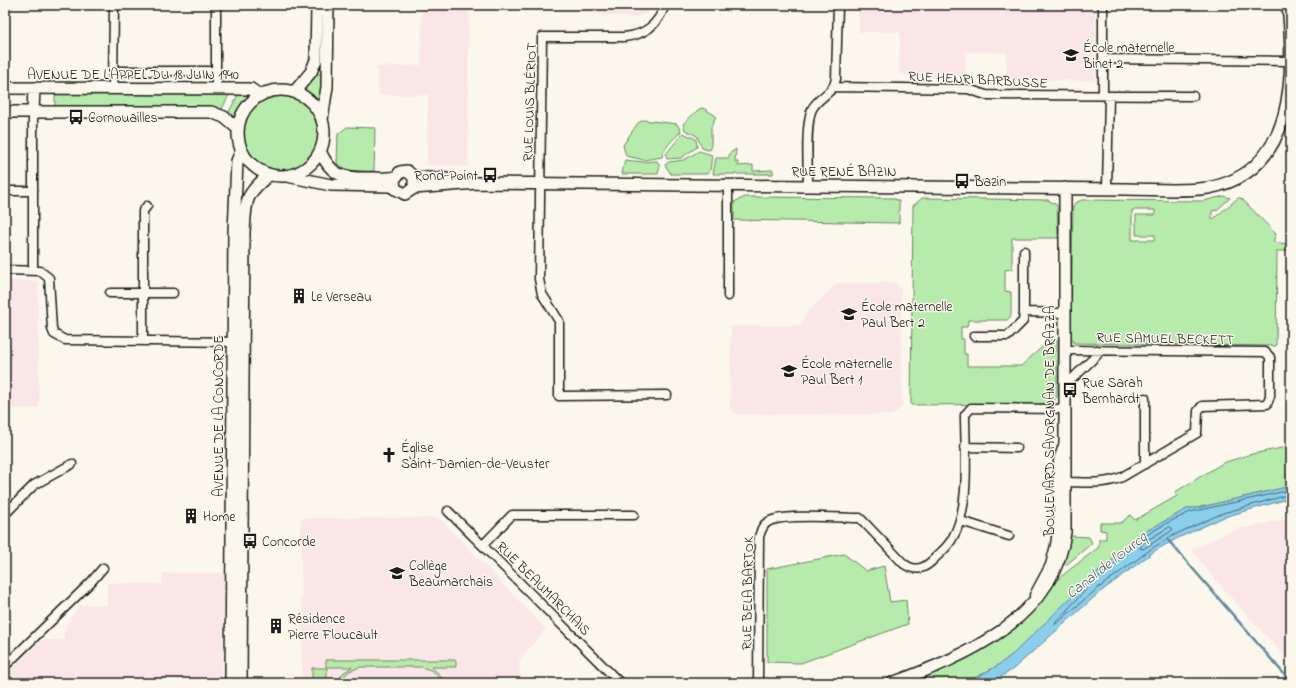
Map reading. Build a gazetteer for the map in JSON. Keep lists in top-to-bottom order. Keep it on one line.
{"streets":{"street":["AVENUE DE L'APPEL DU 18 JUIN 1940","RUE HENRI BARBUSSE","RUE LOUIS BLÉRIOT","RUE RENÉ BAZIN","RUE SAMUEL BECKETT","AVENUE DE LA CONCORDE","BOULEVARD SAVORGNAN DE BRAZZA","RUE BEAUMARCHAIS","RUE BELA BARTOK"]},"crossings":[["AVENUE DE L'APPEL DU 18 JUIN 1940","AVENUE DE LA CONCORDE"],["RUE LOUIS BLÉRIOT","RUE RENÉ BAZIN"],["RUE RENÉ BAZIN","BOULEVARD SAVORGNAN DE BRAZZA"],["RUE SAMUEL BECKETT","BOULEVARD SAVORGNAN DE BRAZZA"],["BOULEVARD SAVORGNAN DE BRAZZA","RUE BELA BARTOK"]],"water":["Canal de l'Ourcq"],"places":{"school or university":["École maternelle Binet 2","École maternelle Paul Bert 2","École maternelle Paul Bert 1","Collège Beaumarchais"],"bus stop":["Cornouailles","Rond-Point","Bazin","Rue Sarah Bernhardt","Concorde"],"building":["Le Verseau","Home","Résidence Pierre Floucault"],"church":["Église Saint-Damien-de-Veuster"]}}
